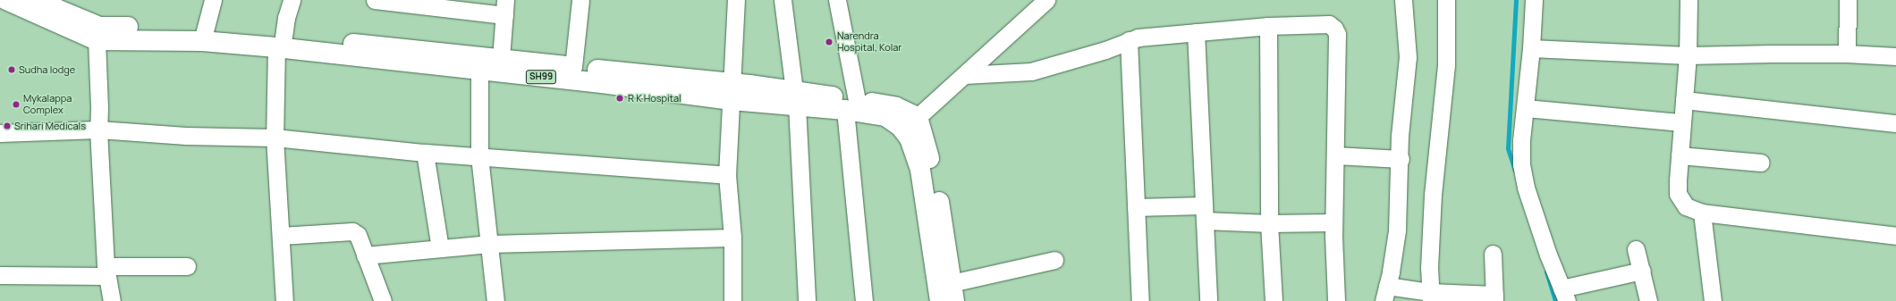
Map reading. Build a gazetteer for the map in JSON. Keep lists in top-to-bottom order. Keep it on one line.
{"streets":{"main road":["SH99"]},"places":["Narendra Hospital, Kolar","Sudha lodge","R K Hospital","Mykalappa Complex","Srihari Medicals"]}
